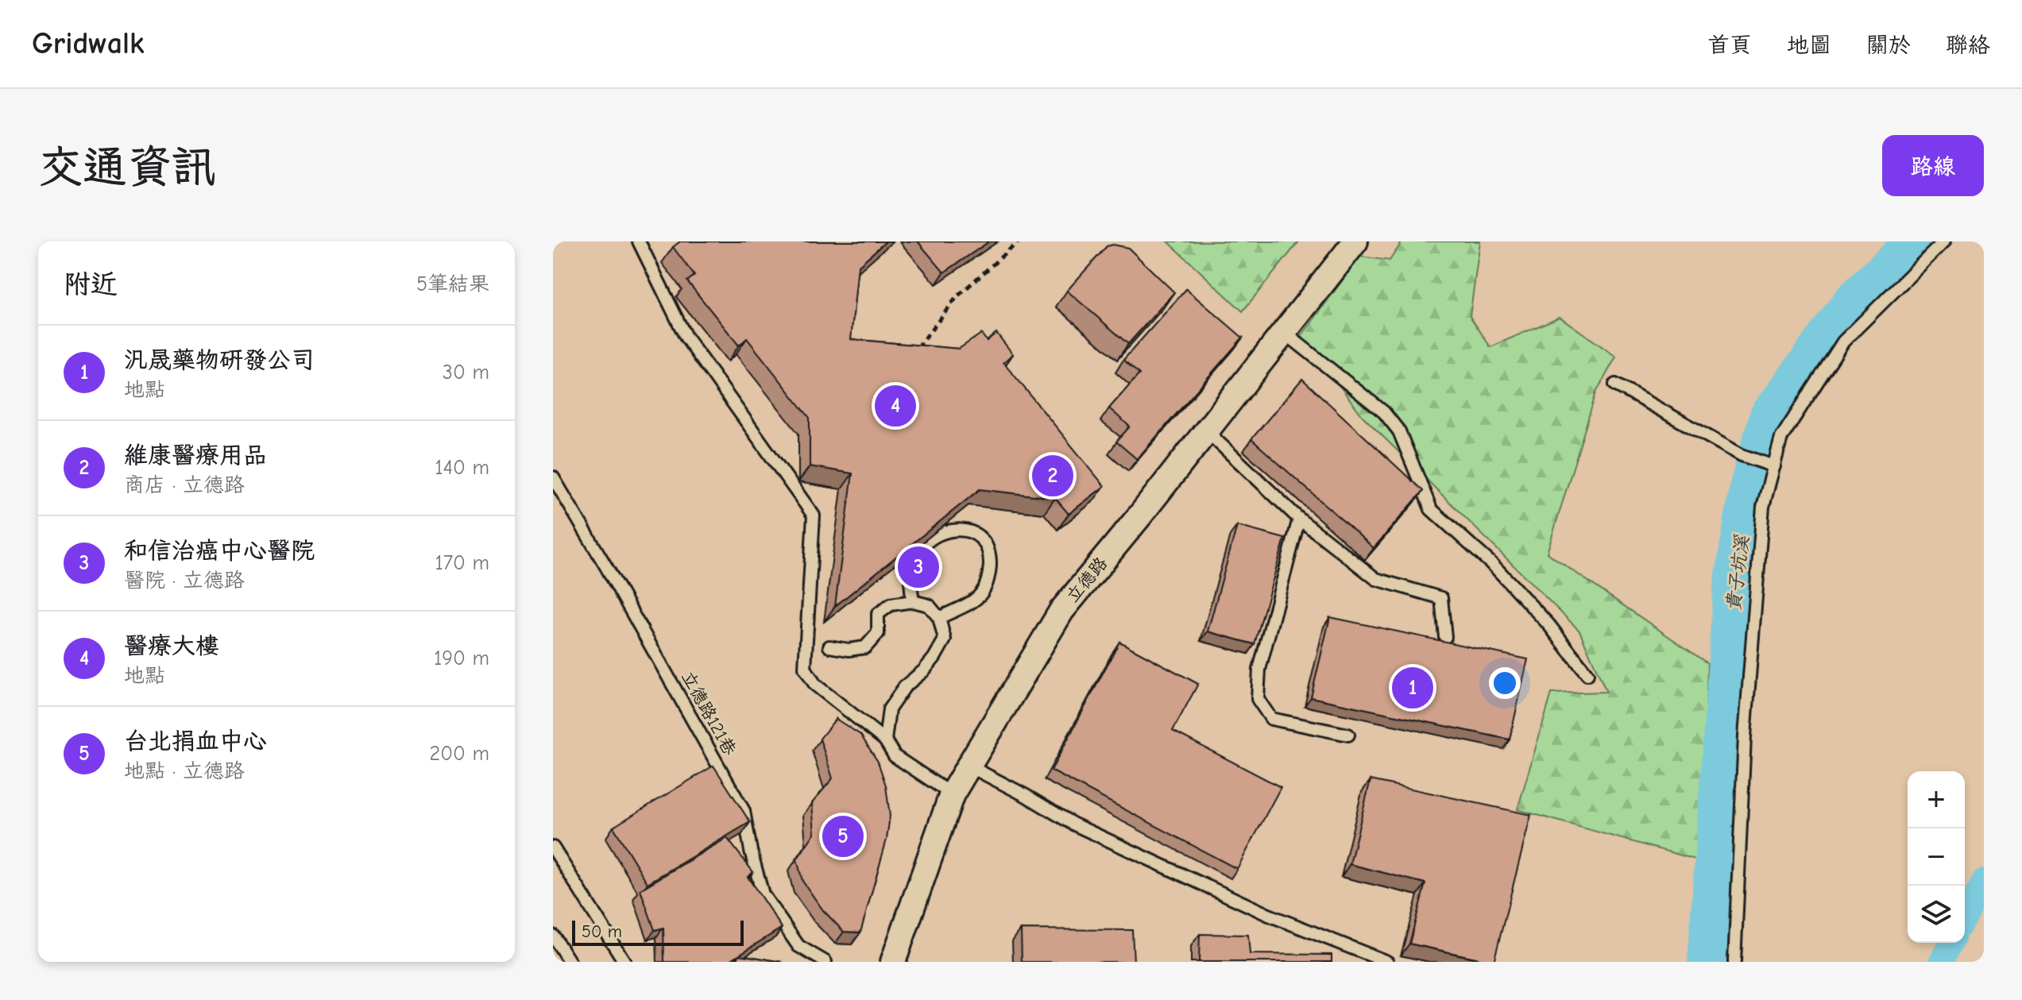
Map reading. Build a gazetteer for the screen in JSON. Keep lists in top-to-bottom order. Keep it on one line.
{"streets":{"street":["立德路"],"lane":["立德路121巷"]},"water":["貴子坑溪"],"scale_bar":"50 m","page":{"header":"Gridwalk","nav":["首頁","地圖","關於","聯絡"],"buttons":"路線","title":"交通資訊","heading":["附近","5筆結果"],"list":[{"mark":"1","name":"汎晟藥物研發公司","note":"地點","value":"30 m"},{"mark":"2","name":"維康醫療用品","note":"商店 · 立德路","value":"140 m"},{"mark":"3","name":"和信治癌中心醫院","note":"醫院 · 立德路","value":"170 m"},{"mark":"4","name":"醫療大樓","note":"地點","value":"190 m"},{"mark":"5","name":"台北捐血中心","note":"地點 · 立德路","value":"200 m"}],"pins":["4","2","3","1","5"],"map_buttons":["+","−"],"scale":"50 m"}}
